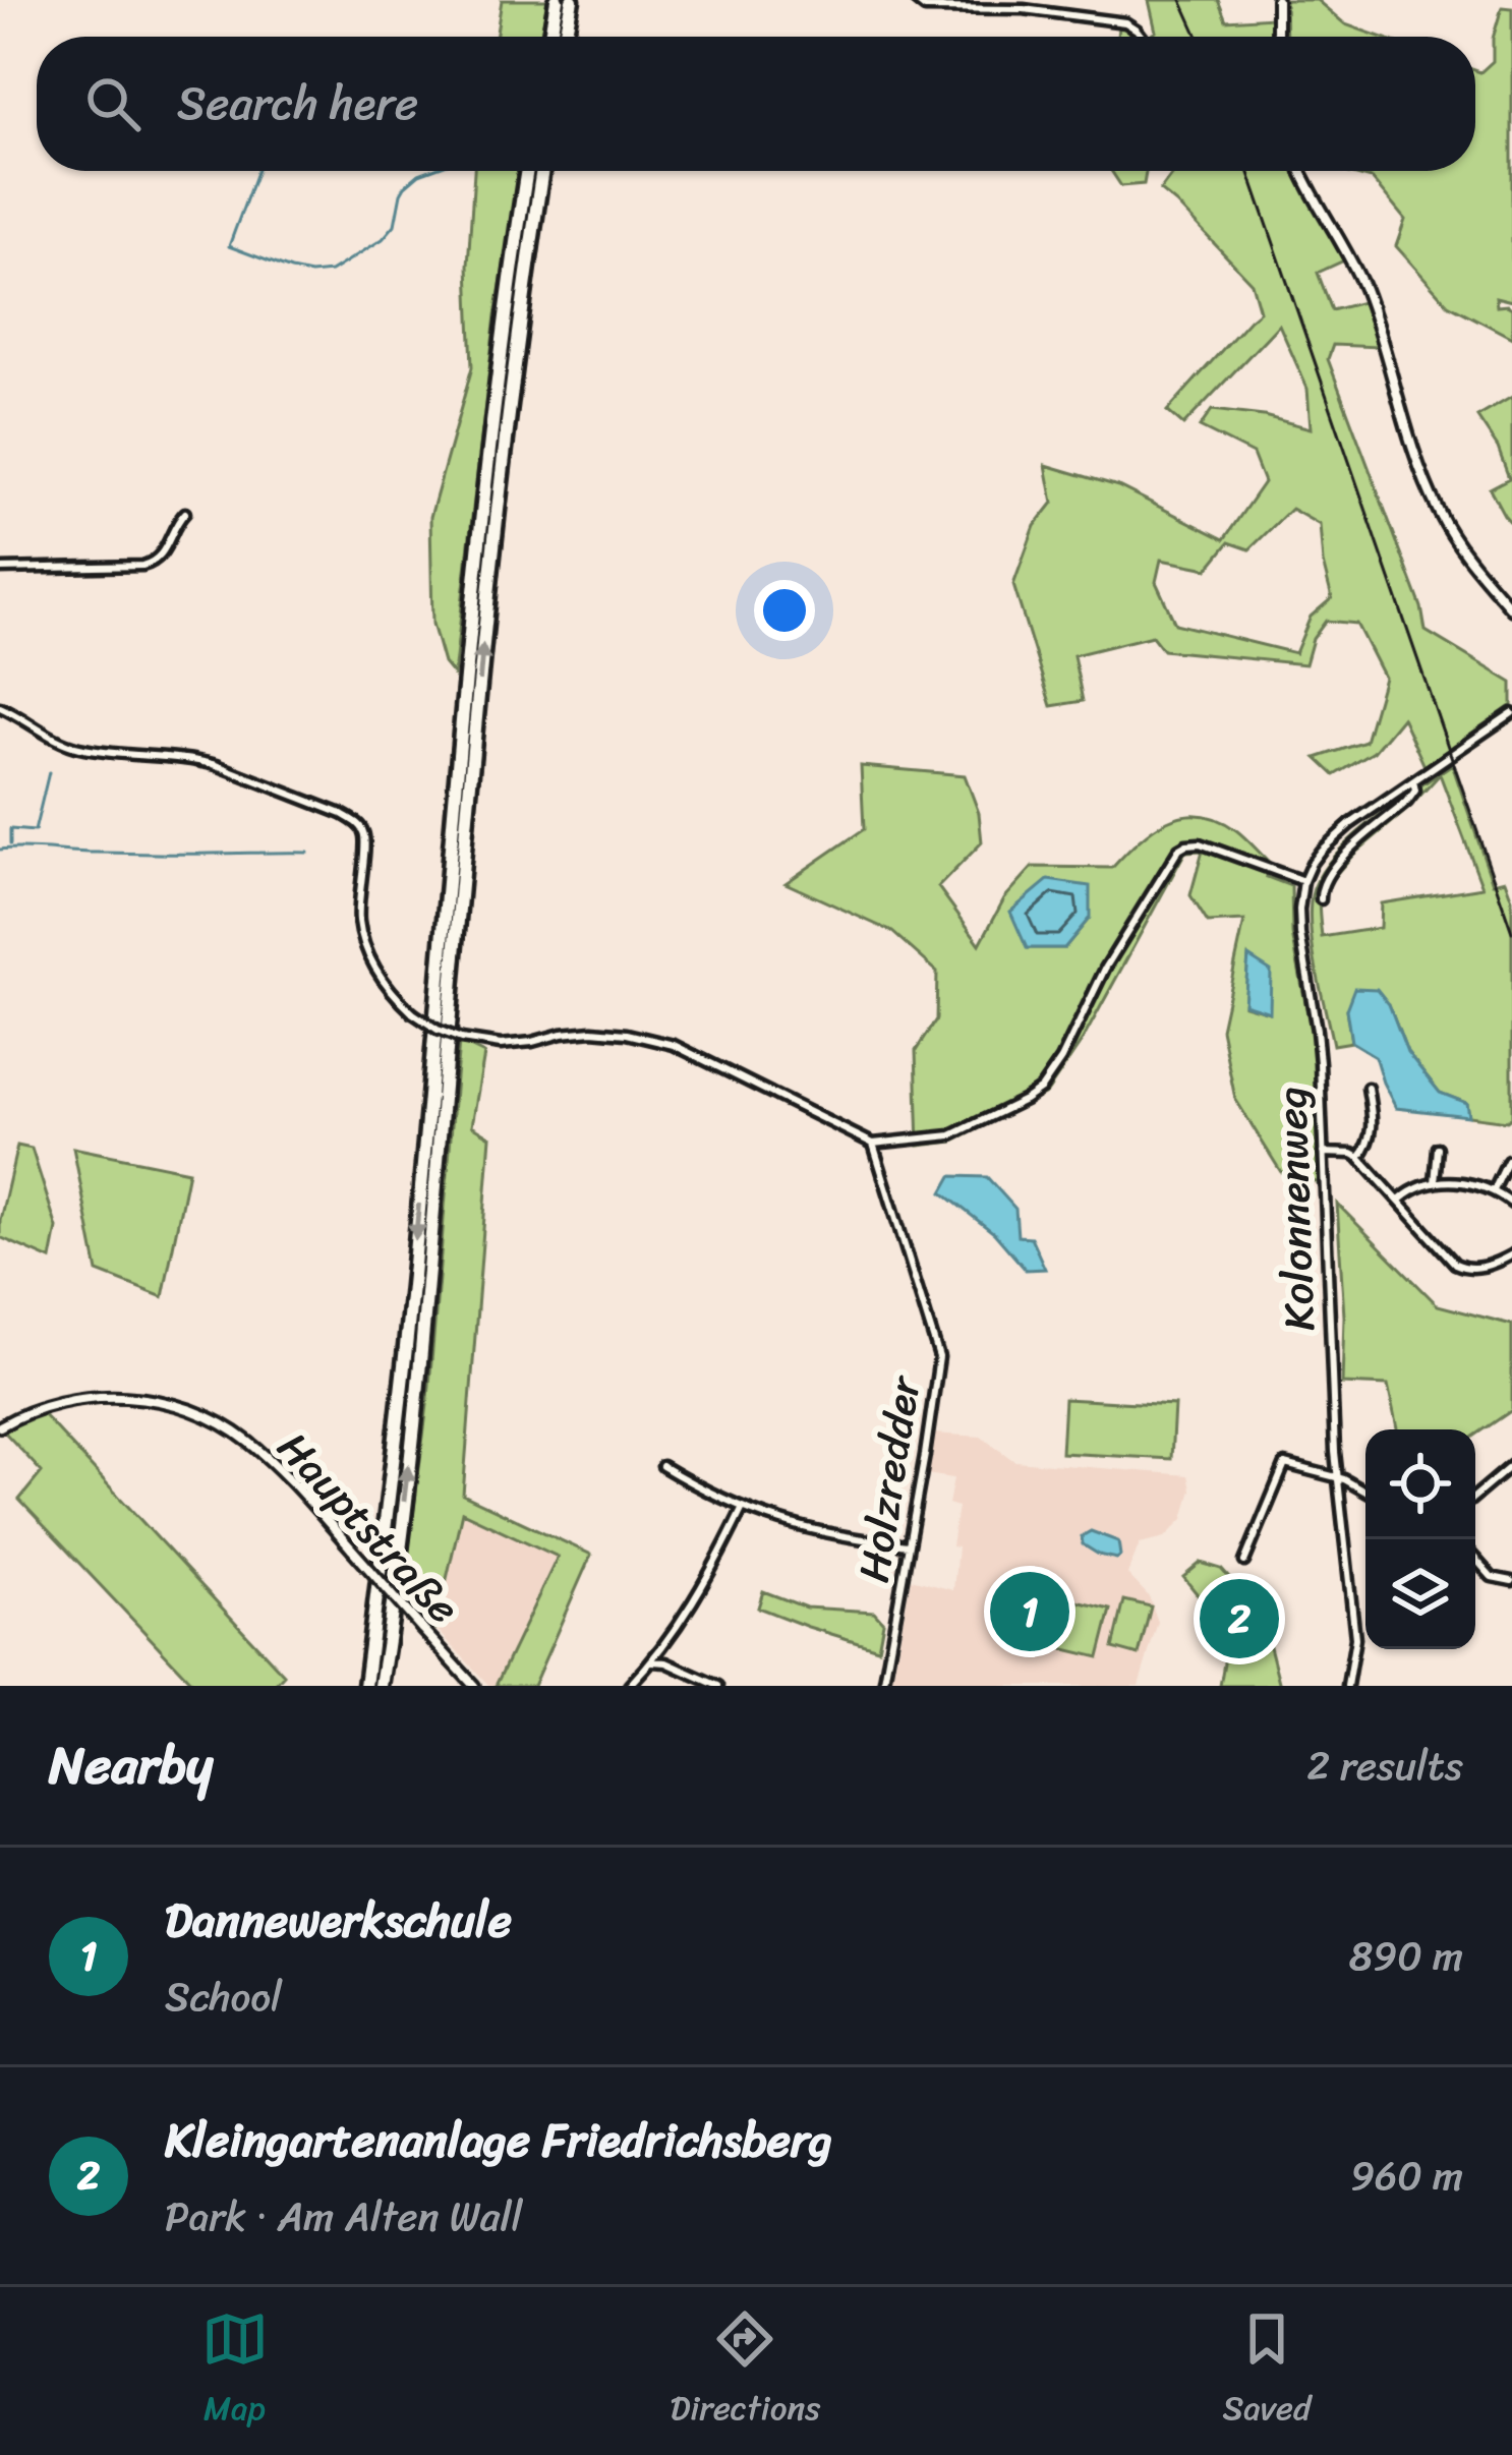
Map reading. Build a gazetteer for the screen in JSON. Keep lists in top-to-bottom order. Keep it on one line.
{"streets":{"street":["Kolonnenweg","Holzredder","Hauptstraße"]},"page":{"search":"Search here","pins":["1","2"],"heading":["Nearby","2 results"],"list":[{"mark":"1","name":"Dannewerkschule","note":"School","value":"890 m"},{"mark":"2","name":"Kleingartenanlage Friedrichsberg","note":"Park · Am Alten Wall","value":"960 m"}],"nav":["Map","Directions","Saved"]}}
